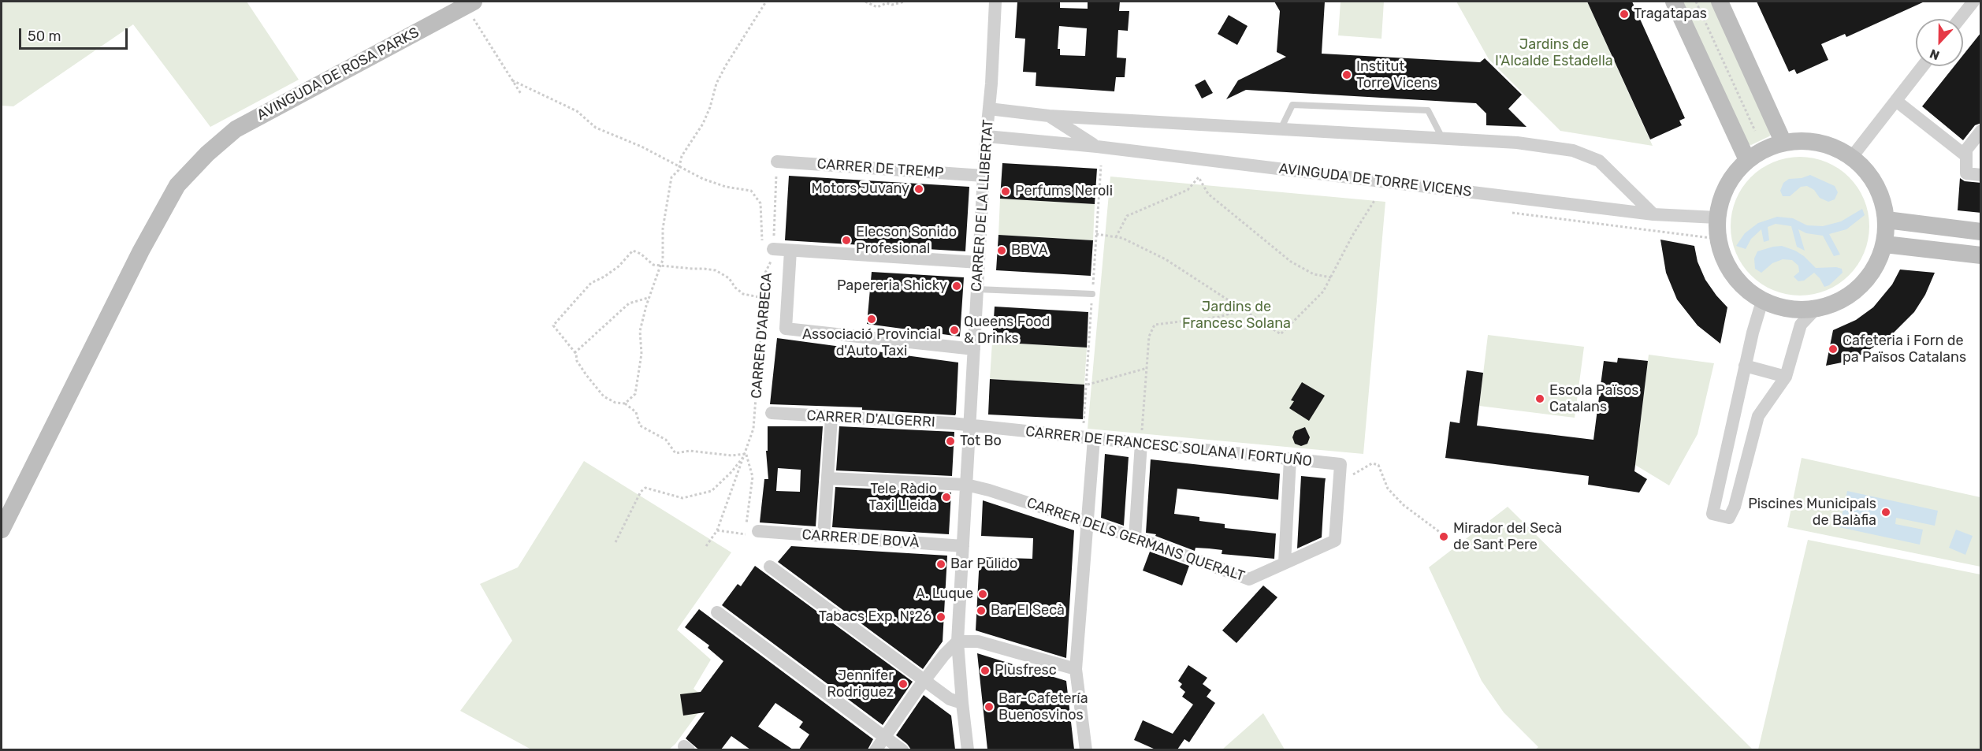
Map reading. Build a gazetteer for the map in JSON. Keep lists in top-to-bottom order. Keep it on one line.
{"streets":{"street":["AVINGUDA DE ROSA PARKS","CARRER DE TREMP","AVINGUDA DE TORRE VICENS","CARRER DE LA LLIBERTAT","CARRER D'ALGERRI","CARRER DE FRANCESC SOLANA I FORTUÑO","CARRER DE BOVÀ","CARRER DELS GERMANS QUERALT"],"path":["CARRER D'ARBECA"]},"crossings":[["CARRER DE TREMP","CARRER DE LA LLIBERTAT"],["CARRER DE TREMP","CARRER D'ARBECA"],["AVINGUDA DE TORRE VICENS","CARRER DE LA LLIBERTAT"],["CARRER DE LA LLIBERTAT","CARRER D'ALGERRI"],["CARRER DE LA LLIBERTAT","CARRER DE FRANCESC SOLANA I FORTUÑO"],["CARRER DE LA LLIBERTAT","CARRER DE BOVÀ"],["CARRER DE LA LLIBERTAT","CARRER DELS GERMANS QUERALT"],["CARRER D'ALGERRI","CARRER DE FRANCESC SOLANA I FORTUÑO"],["CARRER DE FRANCESC SOLANA I FORTUÑO","CARRER DELS GERMANS QUERALT"]],"parks":["Jardins de l'Alcalde Estadella","Jardins de Francesc Solana"],"places":["Tragatapas","Institut Torre Vicens","Motors Juvany","Perfums Neroli","Elecson Sonido Profesional","BBVA","Papereria Shicky","Associació Provincial d'Auto Taxi","Queens Food & Drinks","Cafeteria i Forn de pa Països Catalans","Escola Països Catalans","Tot Bo","Tele Ràdio Taxi Lleida","Piscines Municipals de Balàfia","Mirador del Secà de Sant Pere","Bar Pulido","A. Luque","Bar El Secà","Tabacs Exp. Nº26","Plusfresc","Jennifer Rodriguez","Bar-Cafetería Buenosvinos"],"scale_bar":"50 m","north":"bottom"}
